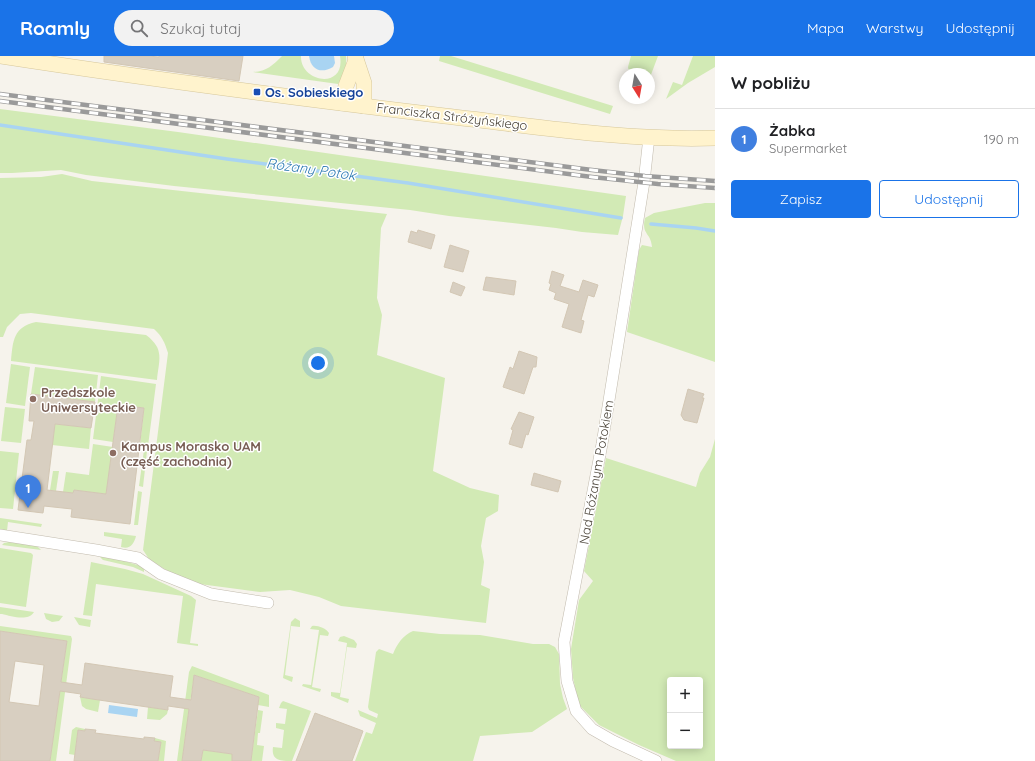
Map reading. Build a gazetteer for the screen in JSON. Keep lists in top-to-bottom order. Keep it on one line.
{"streets":{"street":["Franciszka Stróżyńskiego","Nad Różanym Potokiem"]},"crossings":[["Franciszka Stróżyńskiego","Nad Różanym Potokiem"]],"water":["Różany Potok"],"places":{"transit":["Os. Sobieskiego"],"other":["Przedszkole Uniwersyteckie","Kampus Morasko UAM (część zachodnia)"]},"north":"bottom","page":{"header":"Roamly","search":"Szukaj tutaj","nav":["Mapa","Warstwy","Udostępnij"],"heading":"W pobliżu","list":[{"mark":"1","name":"Żabka","note":"Supermarket","value":"190 m"}],"buttons":["Zapisz","Udostępnij"],"pins":"1","map_buttons":["+","−"]}}
